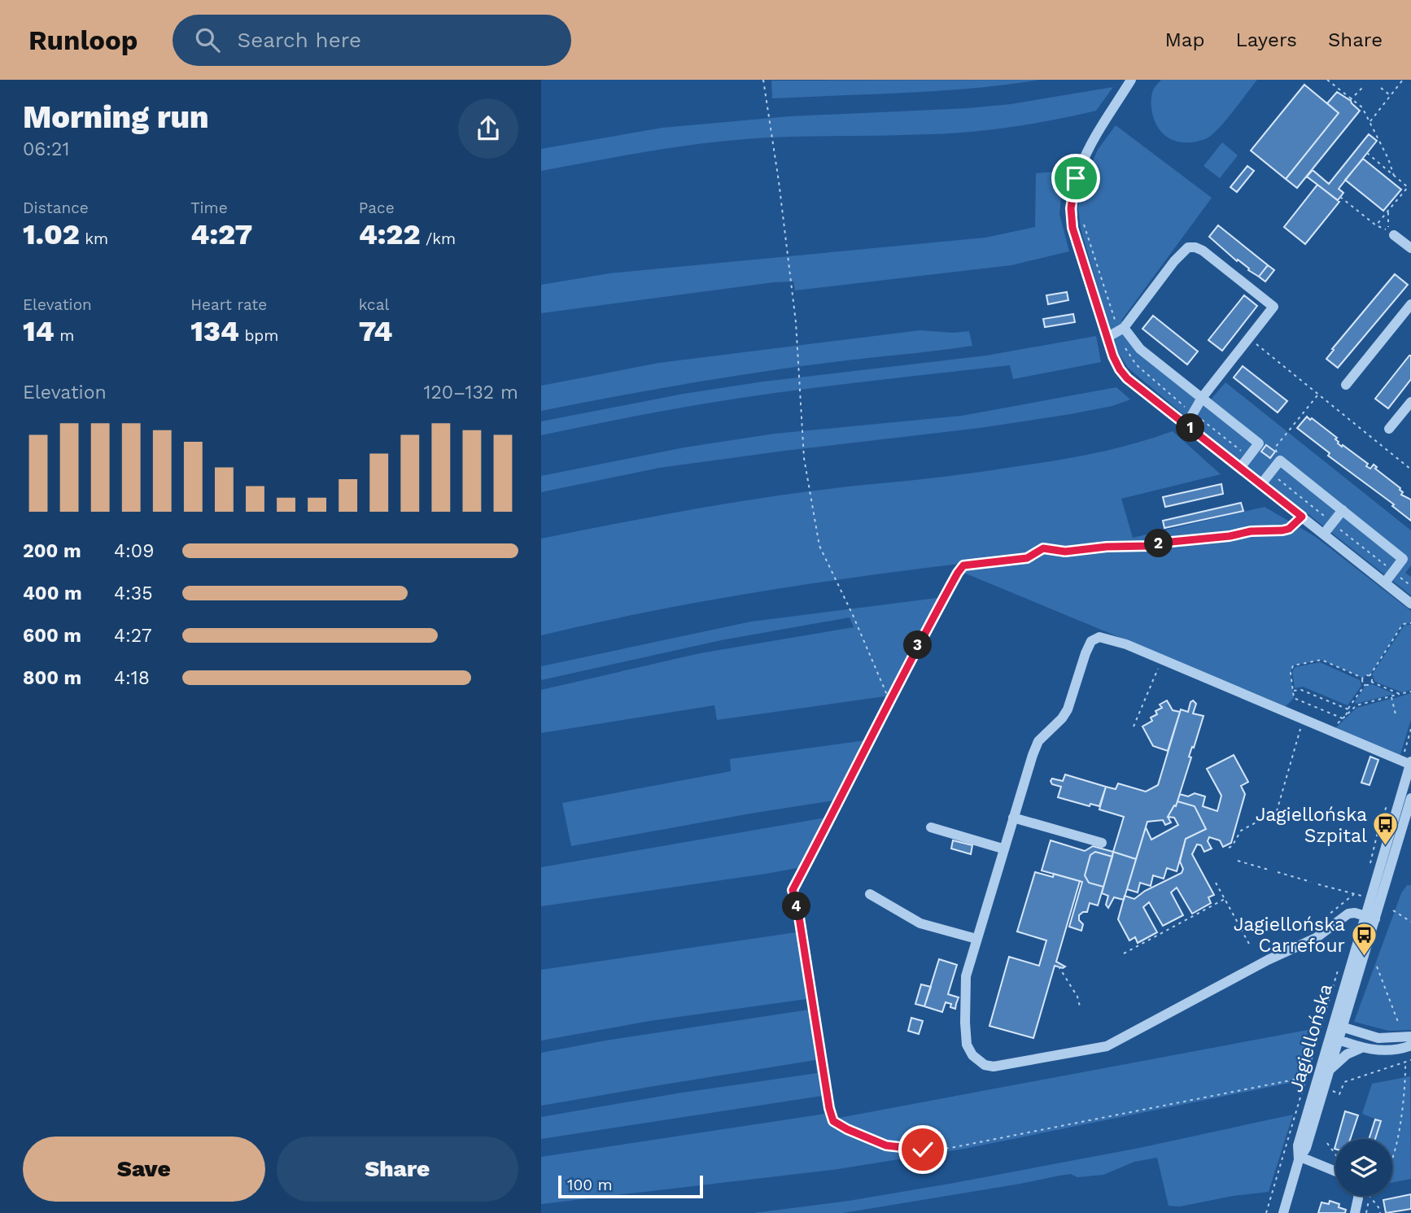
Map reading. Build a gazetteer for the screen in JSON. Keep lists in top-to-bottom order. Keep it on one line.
{"streets":{"street":["Jagiellońska"]},"places":{"bus stop":["Jagiellońska Szpital","Jagiellońska Carrefour"]},"scale_bar":"100 m","page":{"header":"Runloop","search":"Search here","nav":["Map","Layers","Share"],"heading":["Morning run","06:21"],"stats":[["Distance","1.02 km"],["Time","4:27"],["Pace","4:22 /km"],["Elevation","14 m"],["Heart rate","134 bpm"],["kcal","74"]],"chart":["Elevation","120–132 m"],"pins":["1","2","3","4"],"list":[{"name":"200 m","note":"4:09"},{"name":"400 m","note":"4:35"},{"name":"600 m","note":"4:27"},{"name":"800 m","note":"4:18"}],"buttons":["Save","Share"],"scale":"100 m"}}
